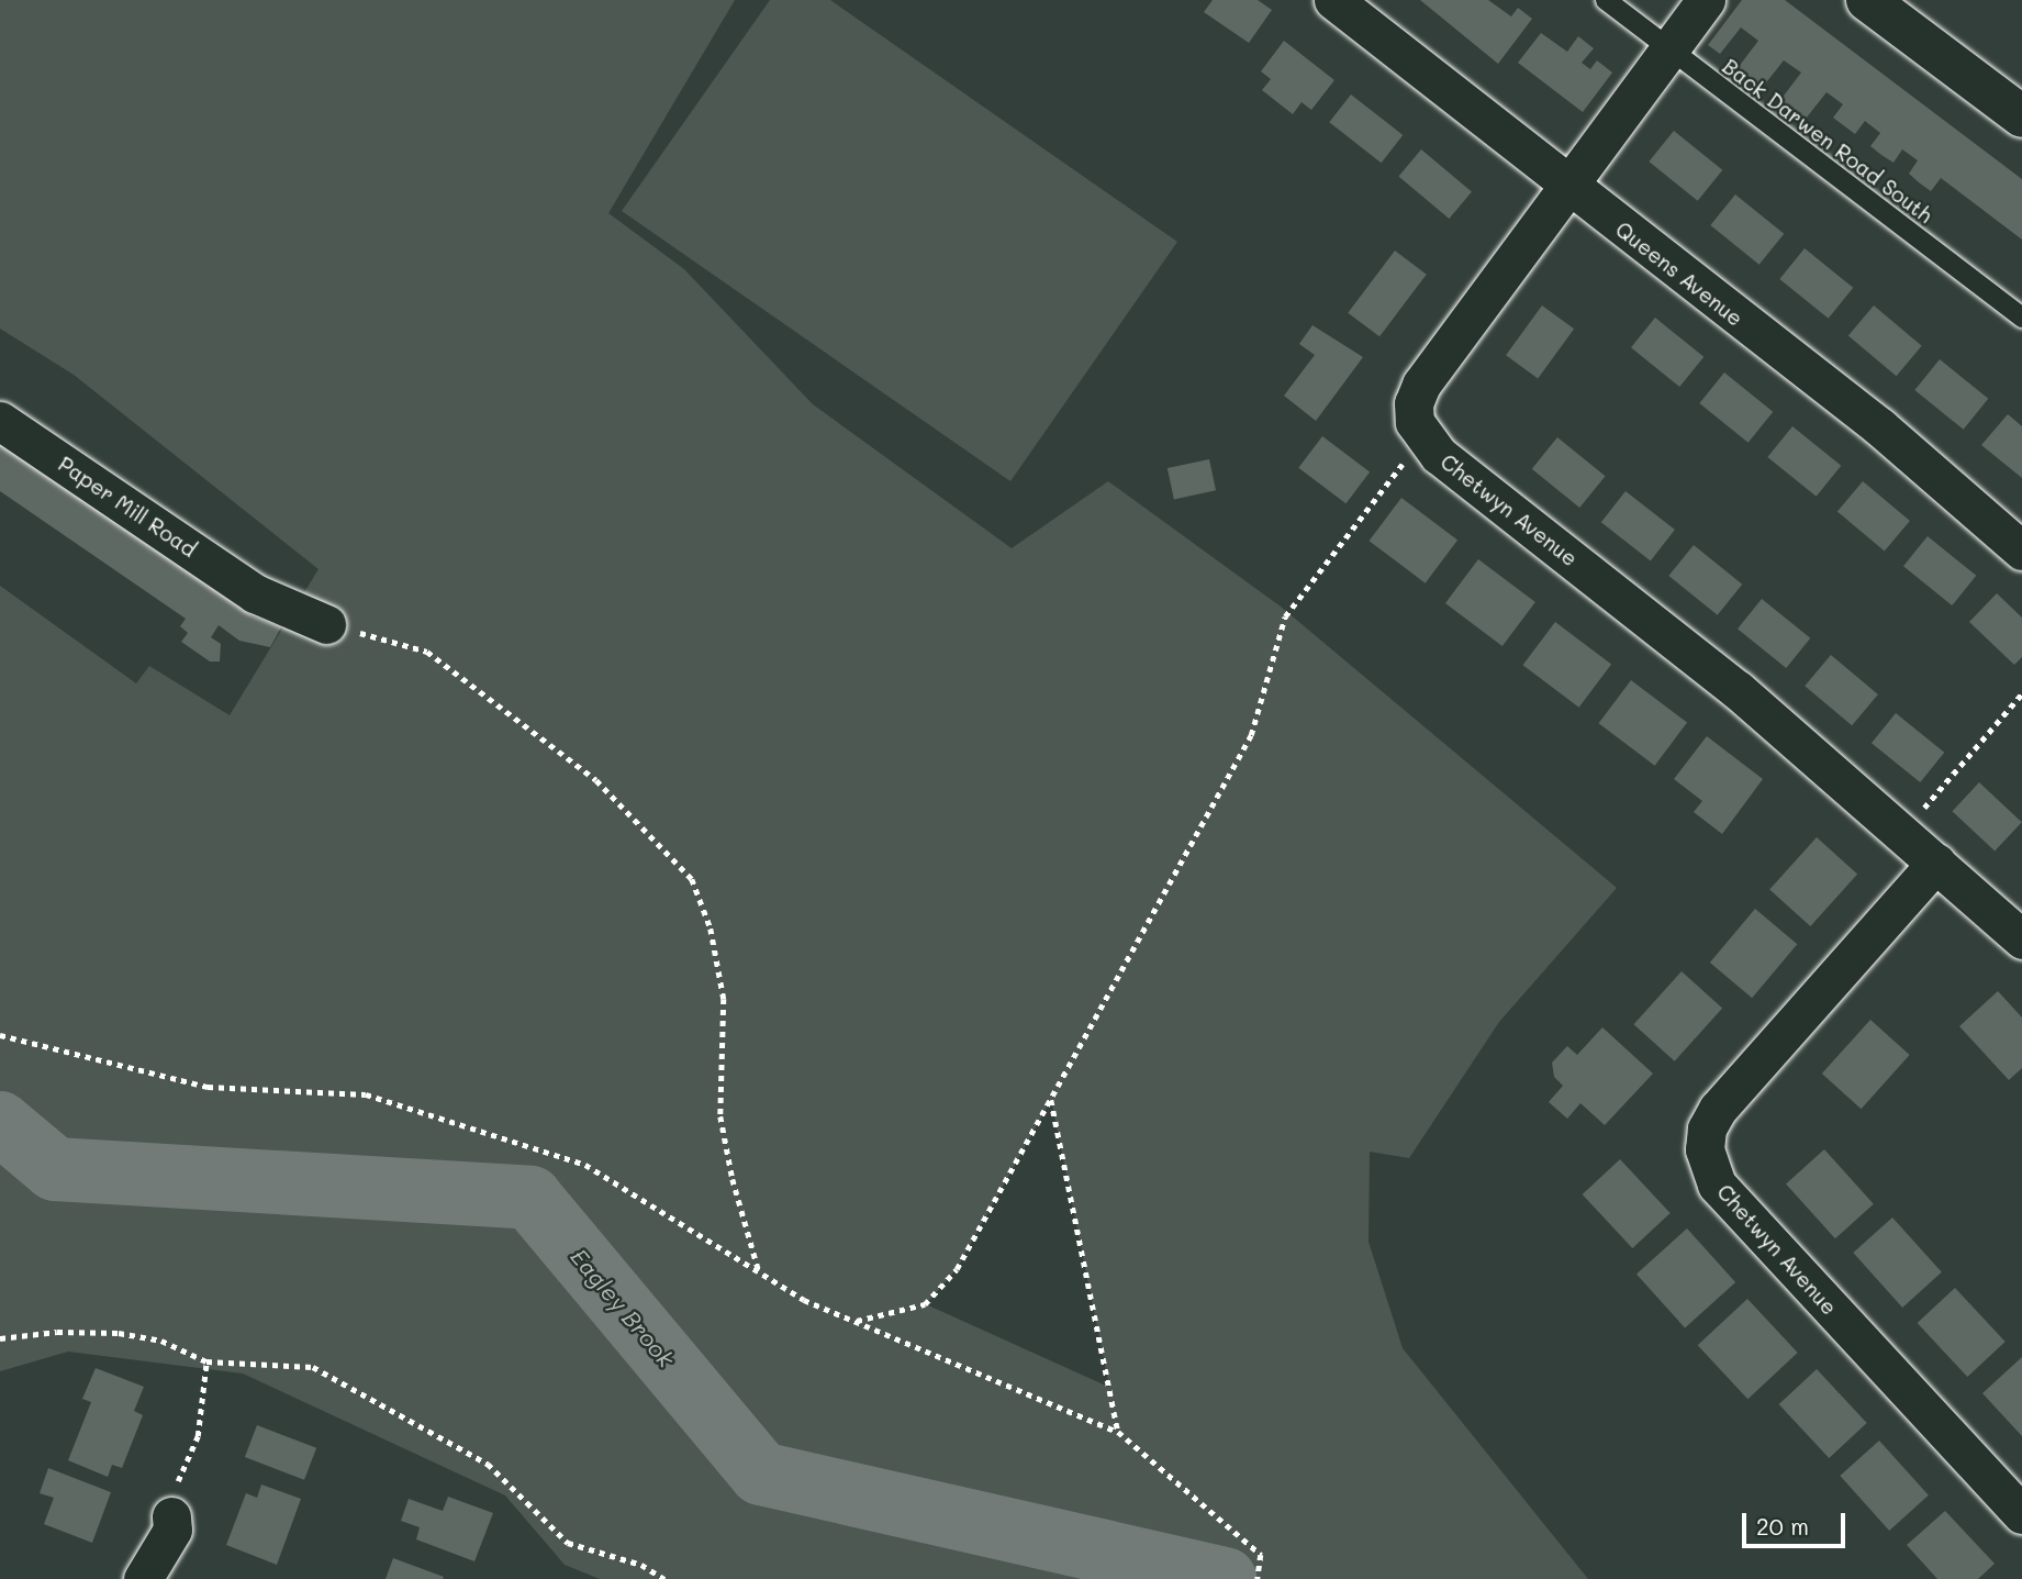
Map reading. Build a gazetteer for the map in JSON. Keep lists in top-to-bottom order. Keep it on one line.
{"streets":{"street":["Queens Avenue","Paper Mill Road","Chetwyn Avenue"],"lane":["Back Darwen Road South"]},"crossings":[["Back Darwen Road South","Chetwyn Avenue"],["Queens Avenue","Chetwyn Avenue"]],"water":["Eagley Brook"],"scale_bar":"20 m"}
